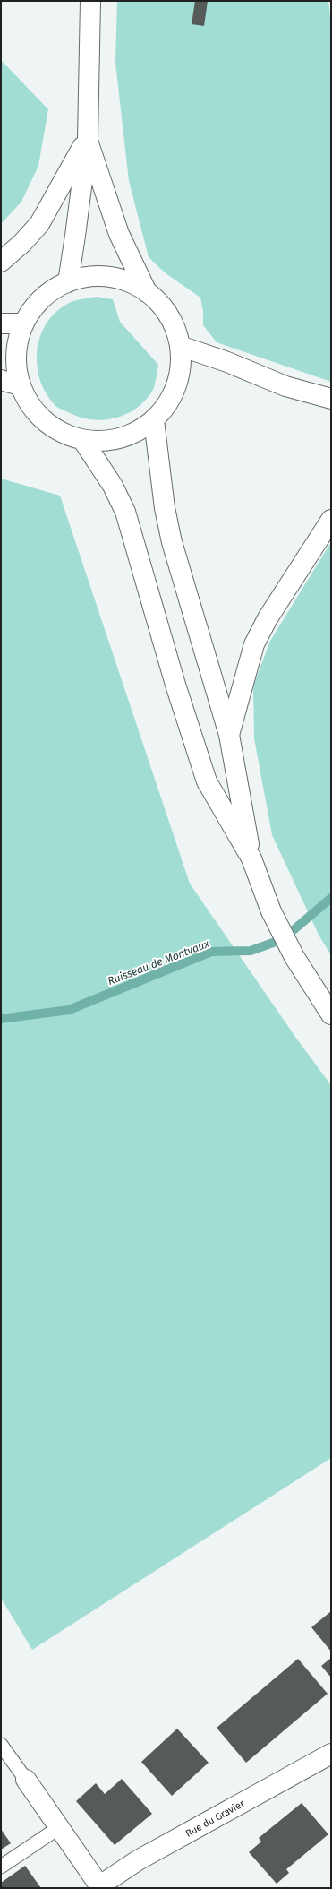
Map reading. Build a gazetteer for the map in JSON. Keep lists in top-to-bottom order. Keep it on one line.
{"streets":{"main road":["Rue du Gravier"]},"water":["Ruisseau de Montvaux"]}
